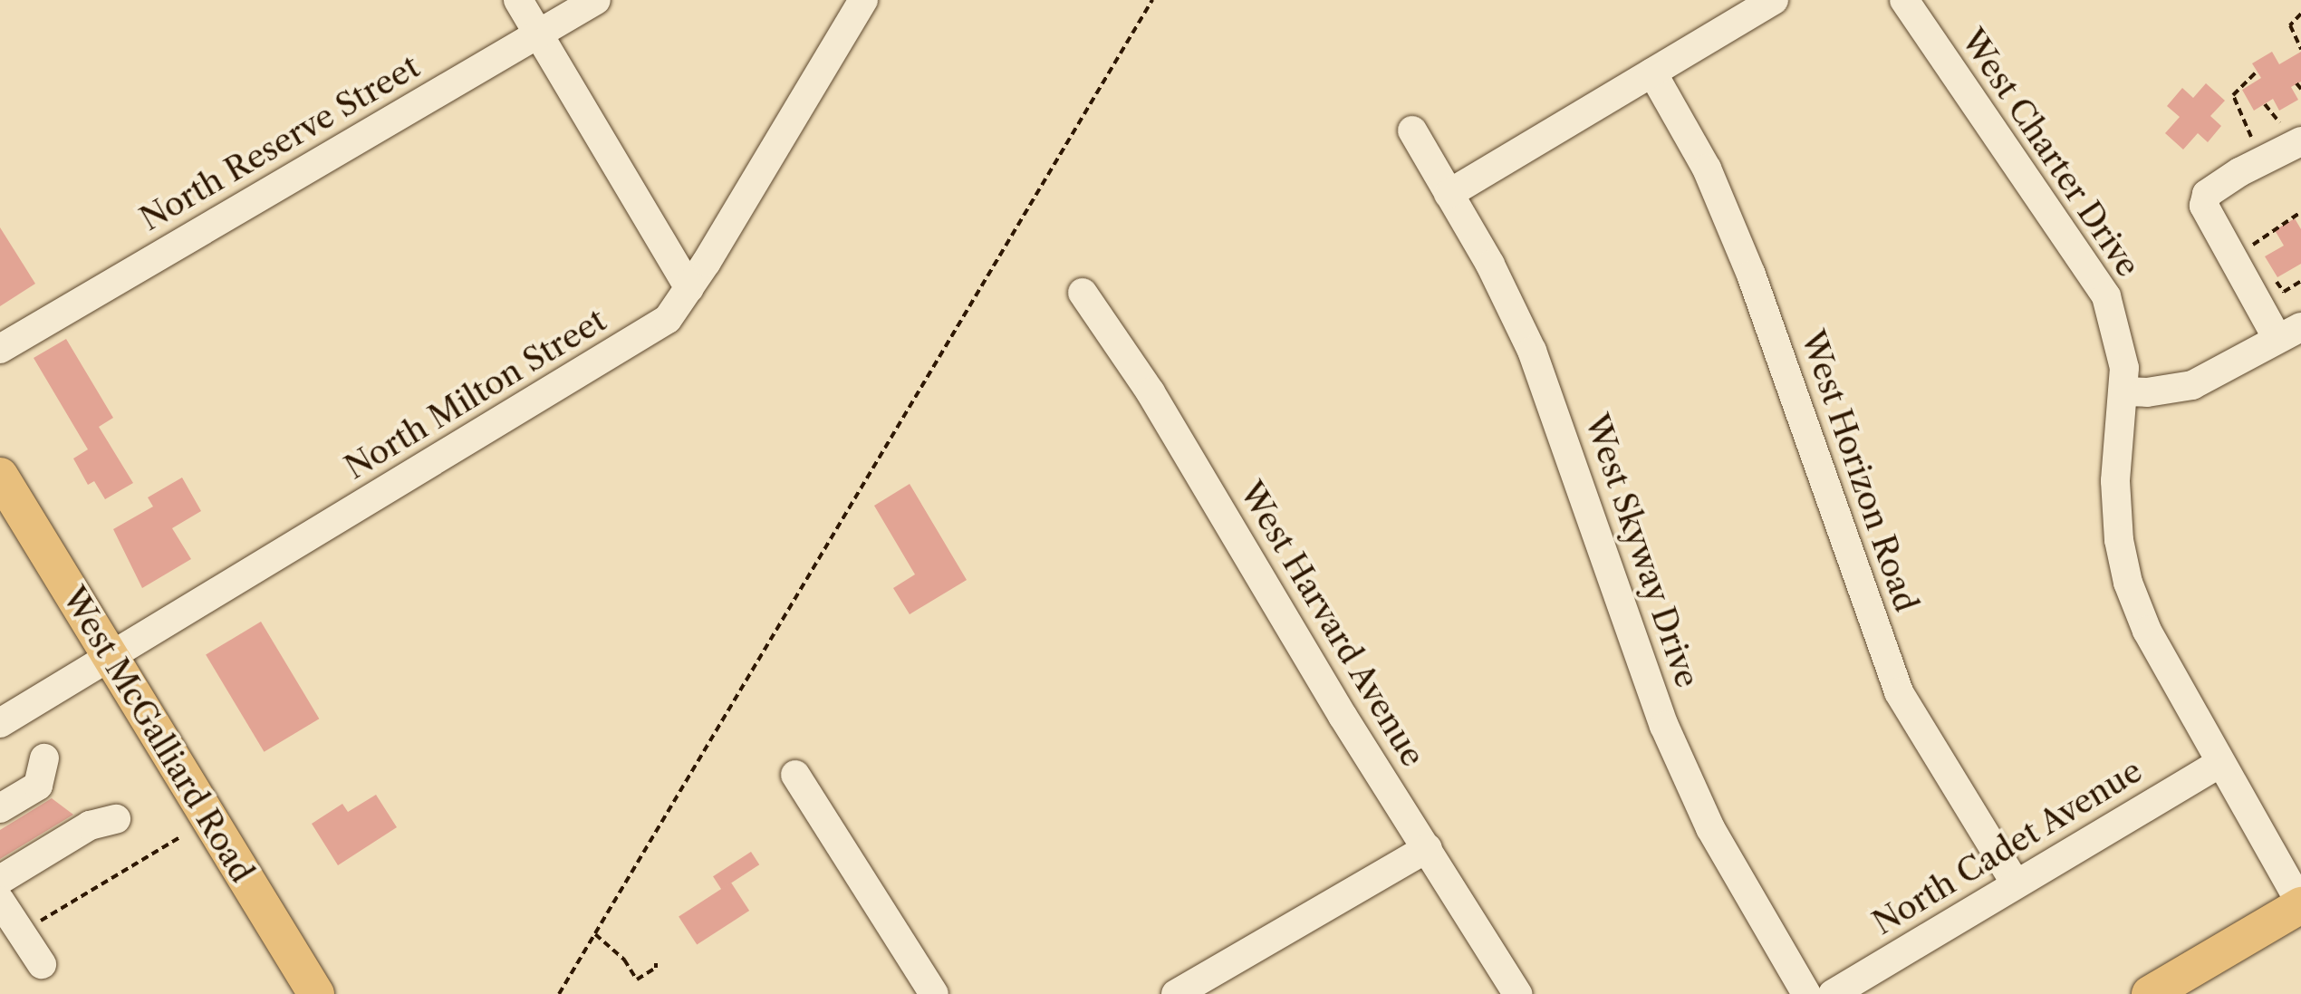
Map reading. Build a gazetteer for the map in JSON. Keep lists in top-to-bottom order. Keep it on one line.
{"streets":{"main road":["West McGalliard Road"],"street":["North Reserve Street","West Charter Drive","North Milton Street","West Horizon Road","West Skyway Drive","West Harvard Avenue","North Cadet Avenue"]},"crossings":[["West Charter Drive","North Cadet Avenue"],["North Milton Street","West McGalliard Road"],["West Horizon Road","North Cadet Avenue"]]}
